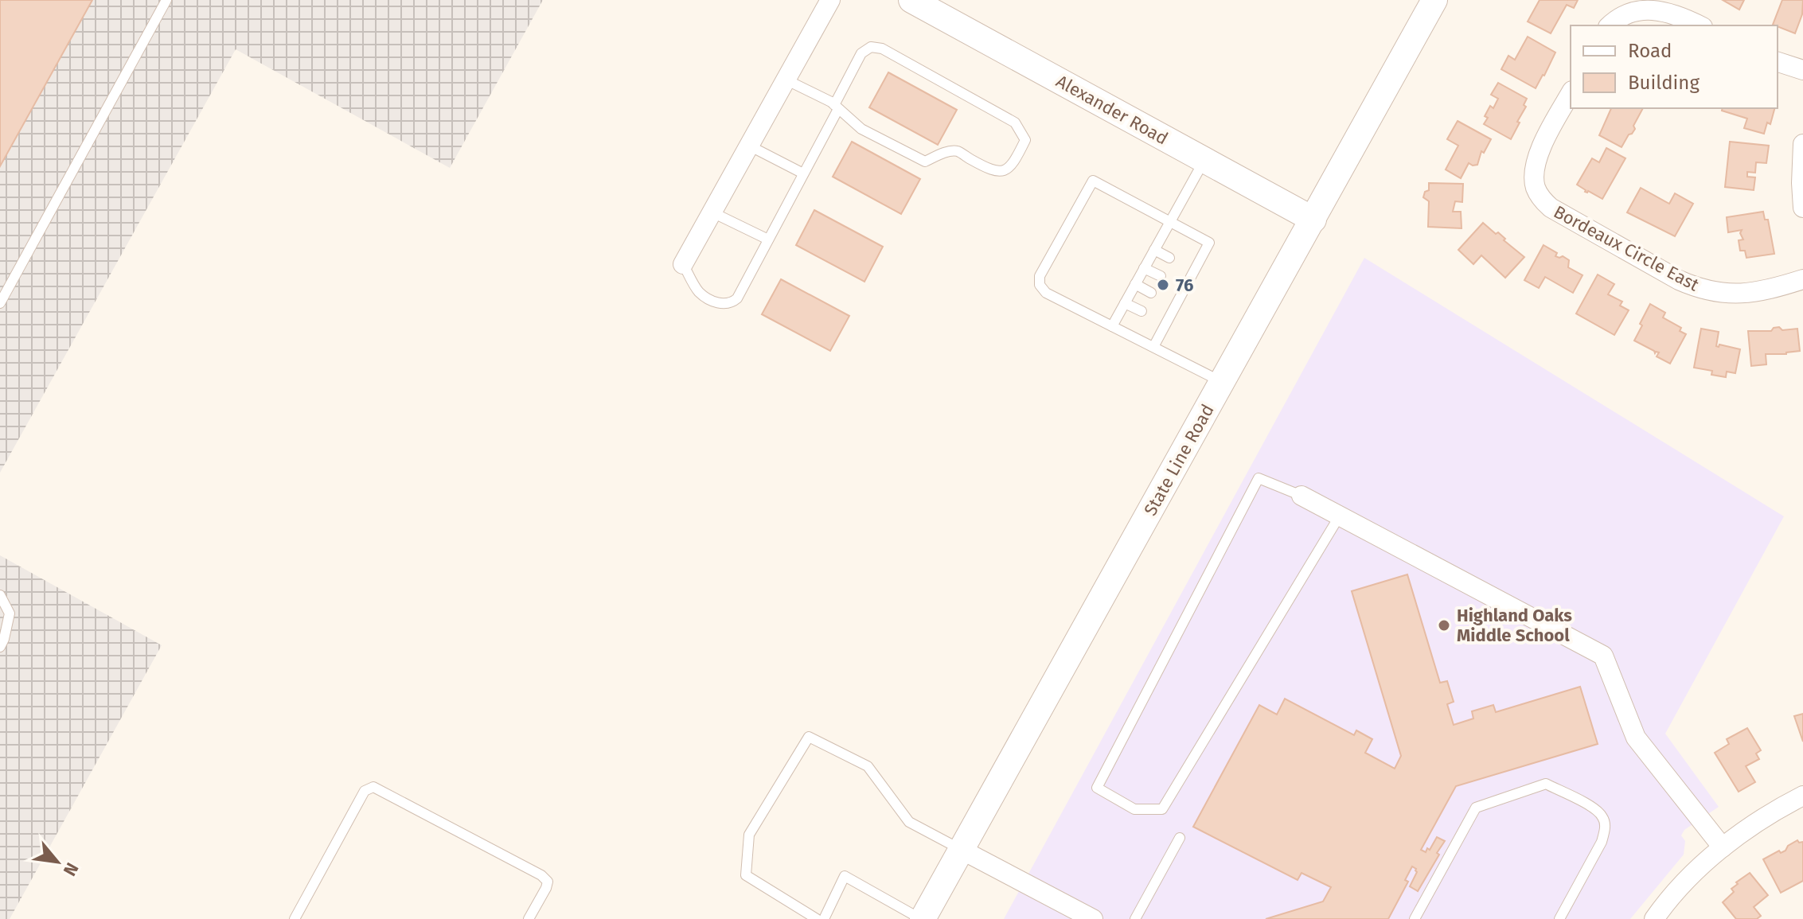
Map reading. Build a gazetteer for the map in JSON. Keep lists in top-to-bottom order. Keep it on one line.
{"streets":{"street":["Alexander Road","Bordeaux Circle East","State Line Road"]},"crossings":[["Alexander Road","State Line Road"]],"places":["76","Highland Oaks Middle School"],"legend":["Road","Building"],"north":"bottom right"}
